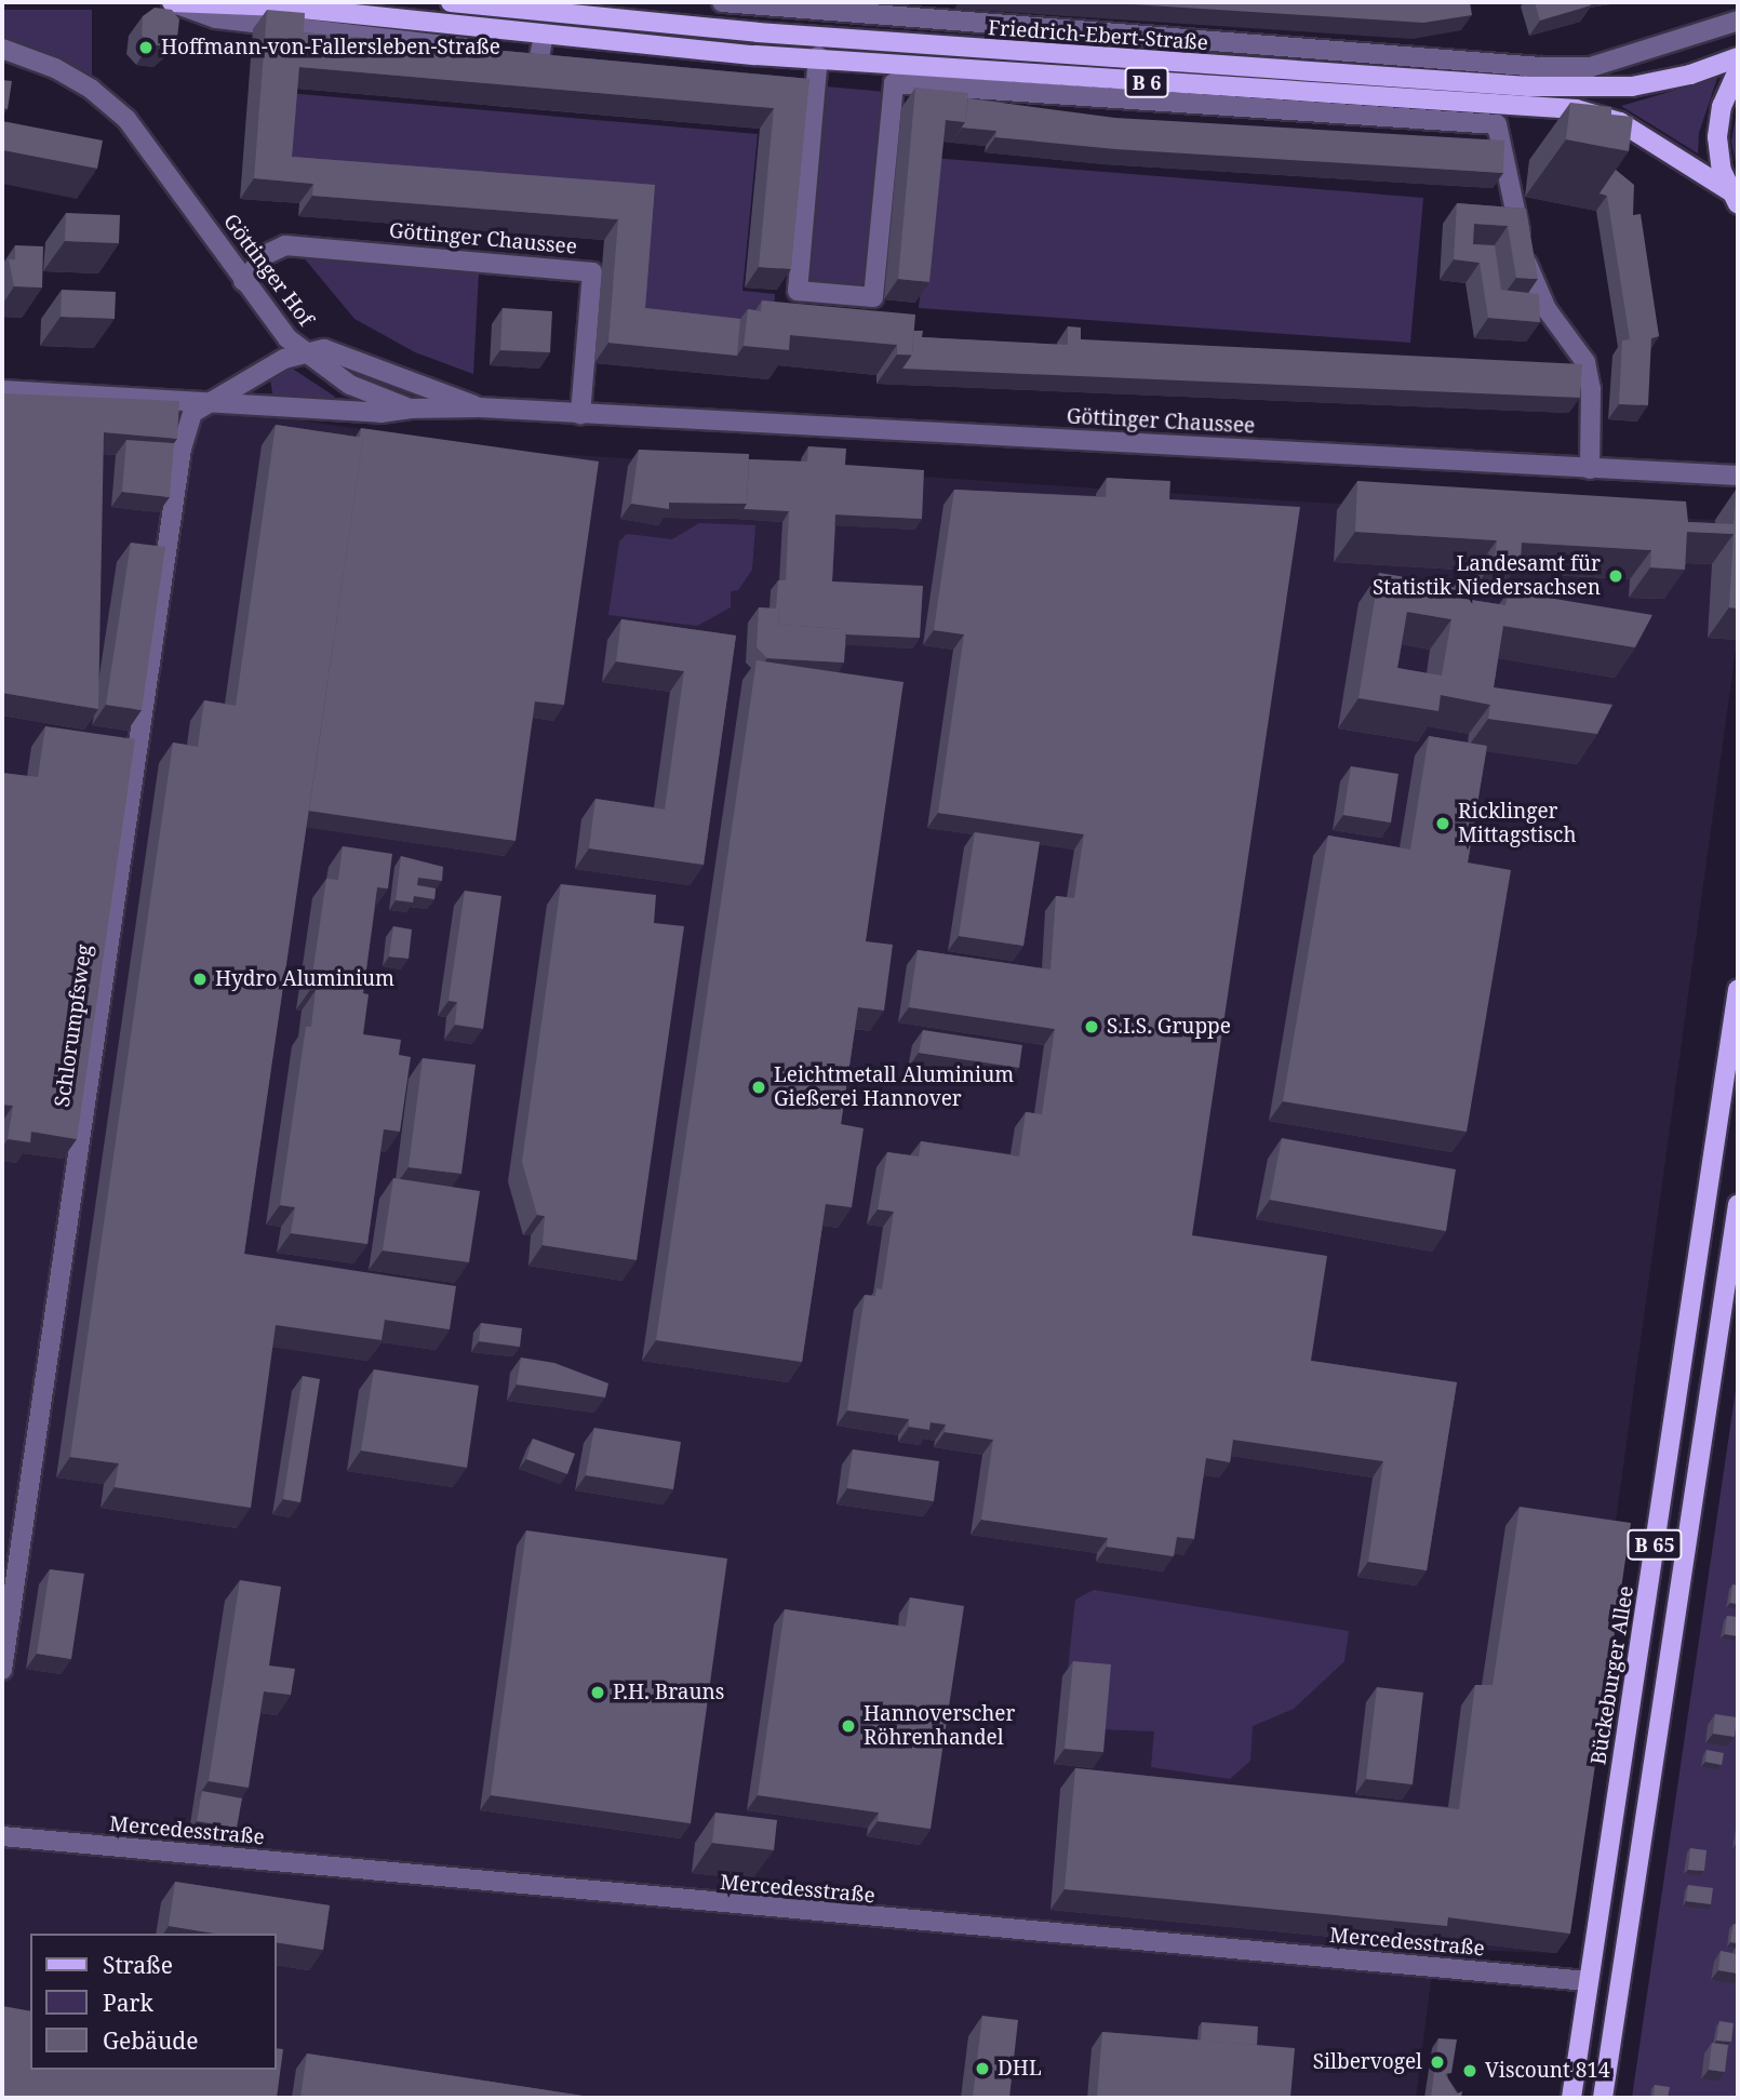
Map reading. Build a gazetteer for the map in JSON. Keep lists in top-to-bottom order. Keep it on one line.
{"streets":{"main road":["Friedrich-Ebert-Straße","B 6","B 65","Bückeburger Allee"],"street":["Göttinger Chaussee","Göttinger Hof","Schlorumpfsweg","Mercedesstraße"]},"crossings":[["Friedrich-Ebert-Straße","B 6"],["Göttinger Chaussee","Göttinger Hof"],["Göttinger Chaussee","Schlorumpfsweg"],["Göttinger Hof","Schlorumpfsweg"],["Bückeburger Allee","Mercedesstraße"]],"places":["Hoffmann-von-Fallersleben-Straße","Landesamt für Statistik Niedersachsen","Ricklinger Mittagstisch","Hydro Aluminium","S.I.S. Gruppe","Leichtmetall Aluminium Gießerei Hannover","P.H. Brauns","Hannoverscher Röhrenhandel","Silbervogel","DHL","Viscount 814"],"legend":["Straße","Park","Gebäude"]}
